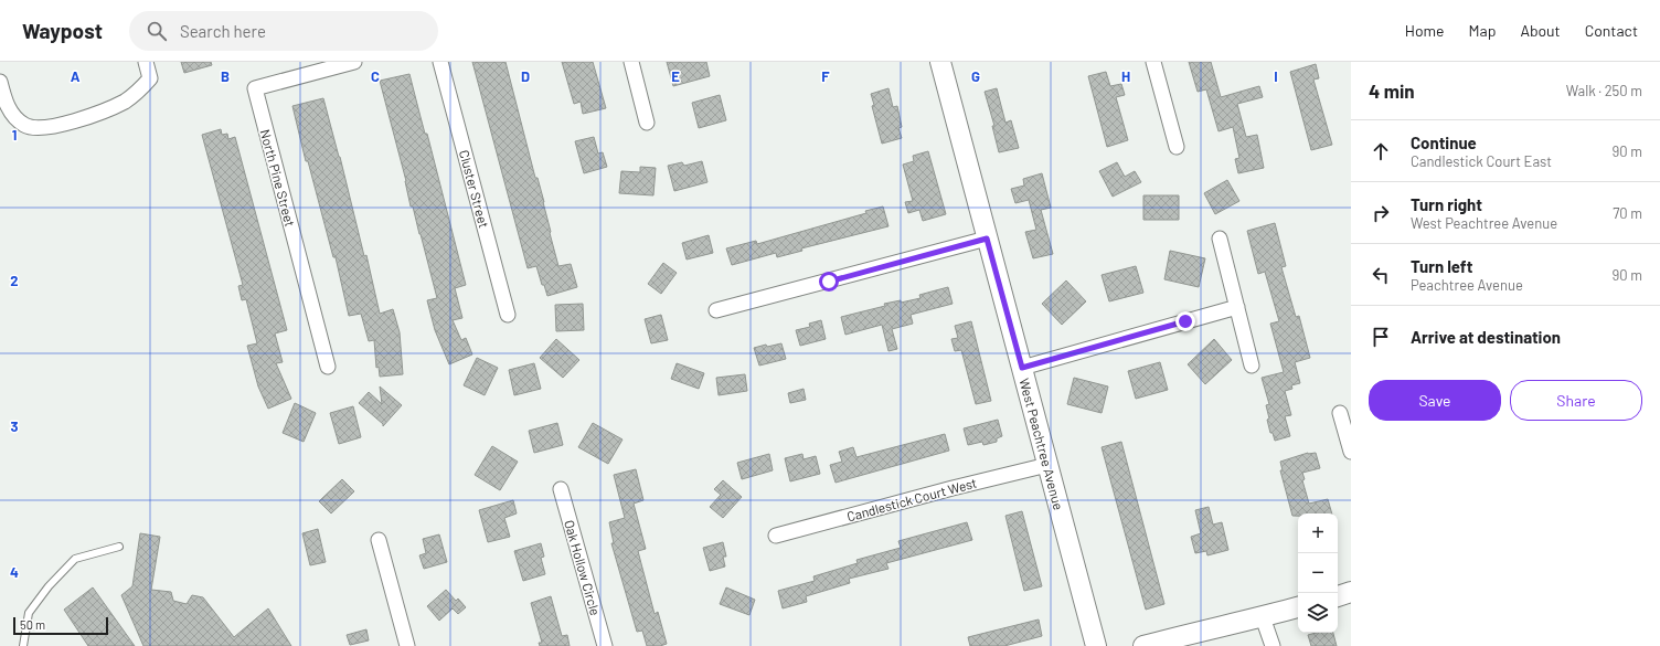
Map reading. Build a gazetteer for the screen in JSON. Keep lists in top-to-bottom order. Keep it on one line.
{"streets":{"street":["North Pine Street","Cluster Street","West Peachtree Avenue","Candlestick Court West","Oak Hollow Circle"]},"crossings":[["West Peachtree Avenue","Candlestick Court West"]],"scale_bar":"50 m","page":{"header":"Waypost","search":"Search here","nav":["Home","Map","About","Contact"],"heading":["4 min","Walk · 250 m"],"list":[["Continue","Candlestick Court East","90 m"],["Turn right","West Peachtree Avenue","70 m"],["Turn left","Peachtree Avenue","90 m"],"Arrive at destination"],"buttons":["Save","Share"],"map_buttons":["+","−"],"scale":"50 m"},"grid":{"columns":["A","B","C","D","E","F","G","H","I"],"rows":["1","2","3","4"]}}
